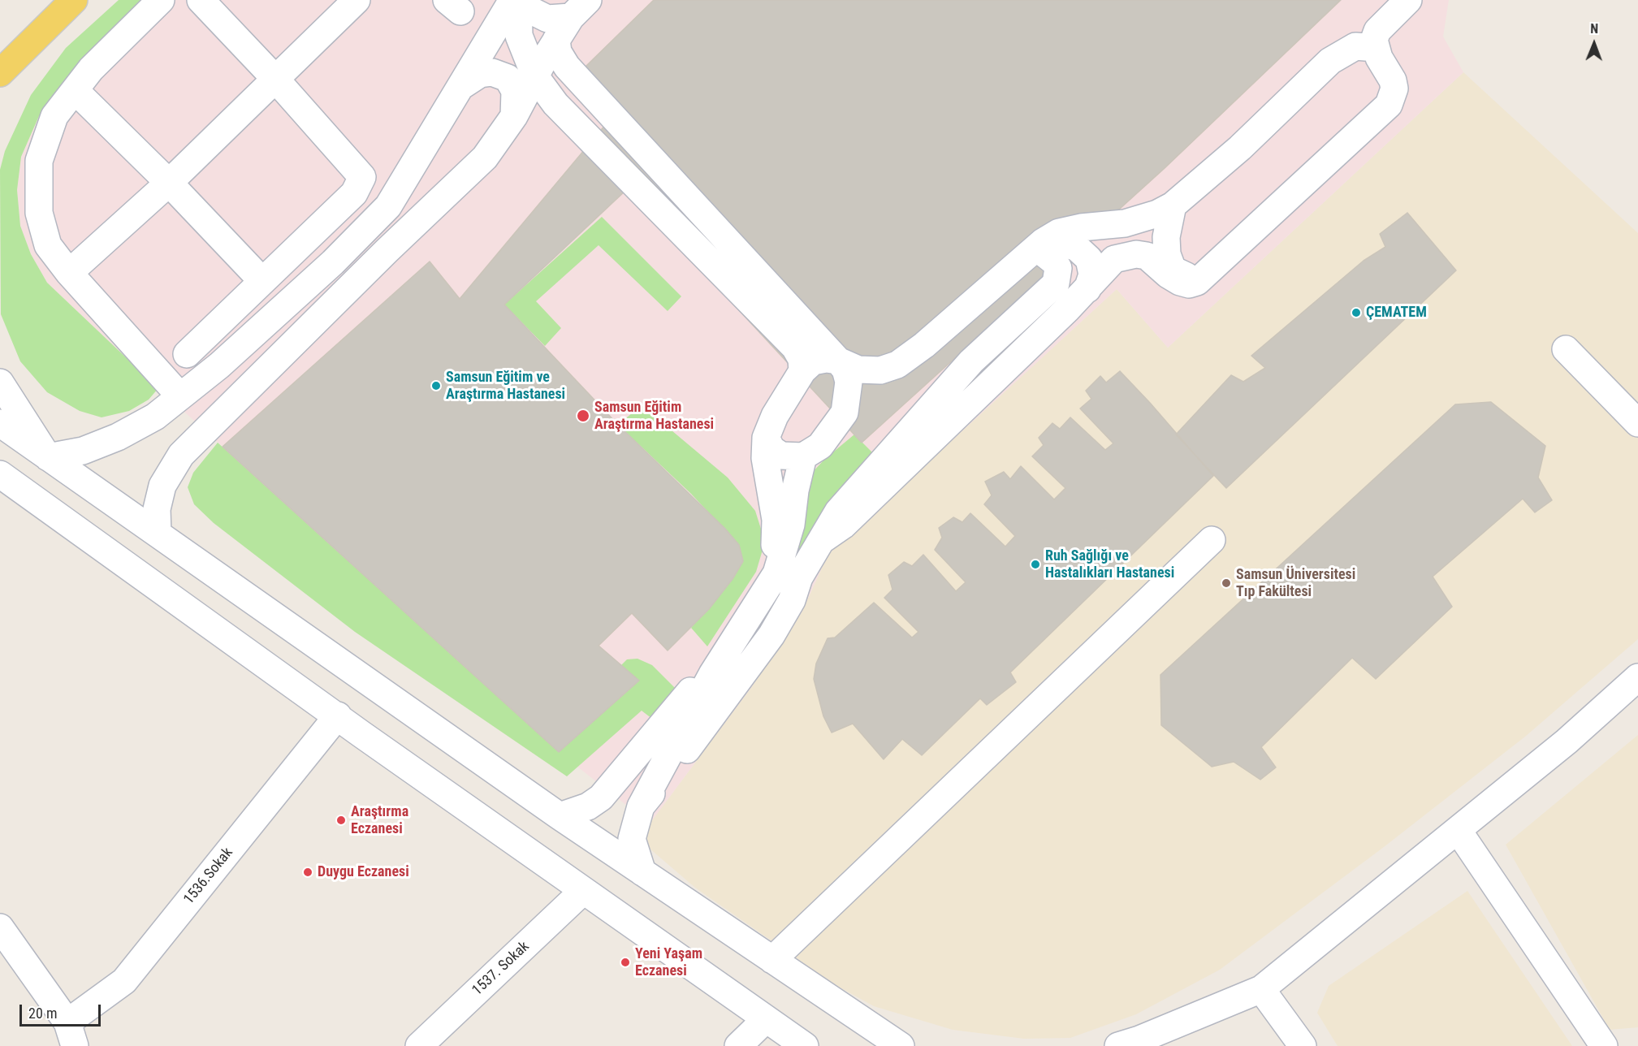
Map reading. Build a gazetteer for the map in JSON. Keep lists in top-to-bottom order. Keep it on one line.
{"streets":{"street":["1536.Sokak","1537. Sokak"]},"places":["ÇEMATEM","Samsun Eğitim ve Araştırma Hastanesi","Samsun Eğitim Araştırma Hastanesi","Ruh Sağlığı ve Hastalıkları Hastanesi","Samsun Üniversitesi Tıp Fakültesi","Araştırma Eczanesi","Duygu Eczanesi","Yeni Yaşam Eczanesi"],"scale_bar":"20 m","north":"top"}
